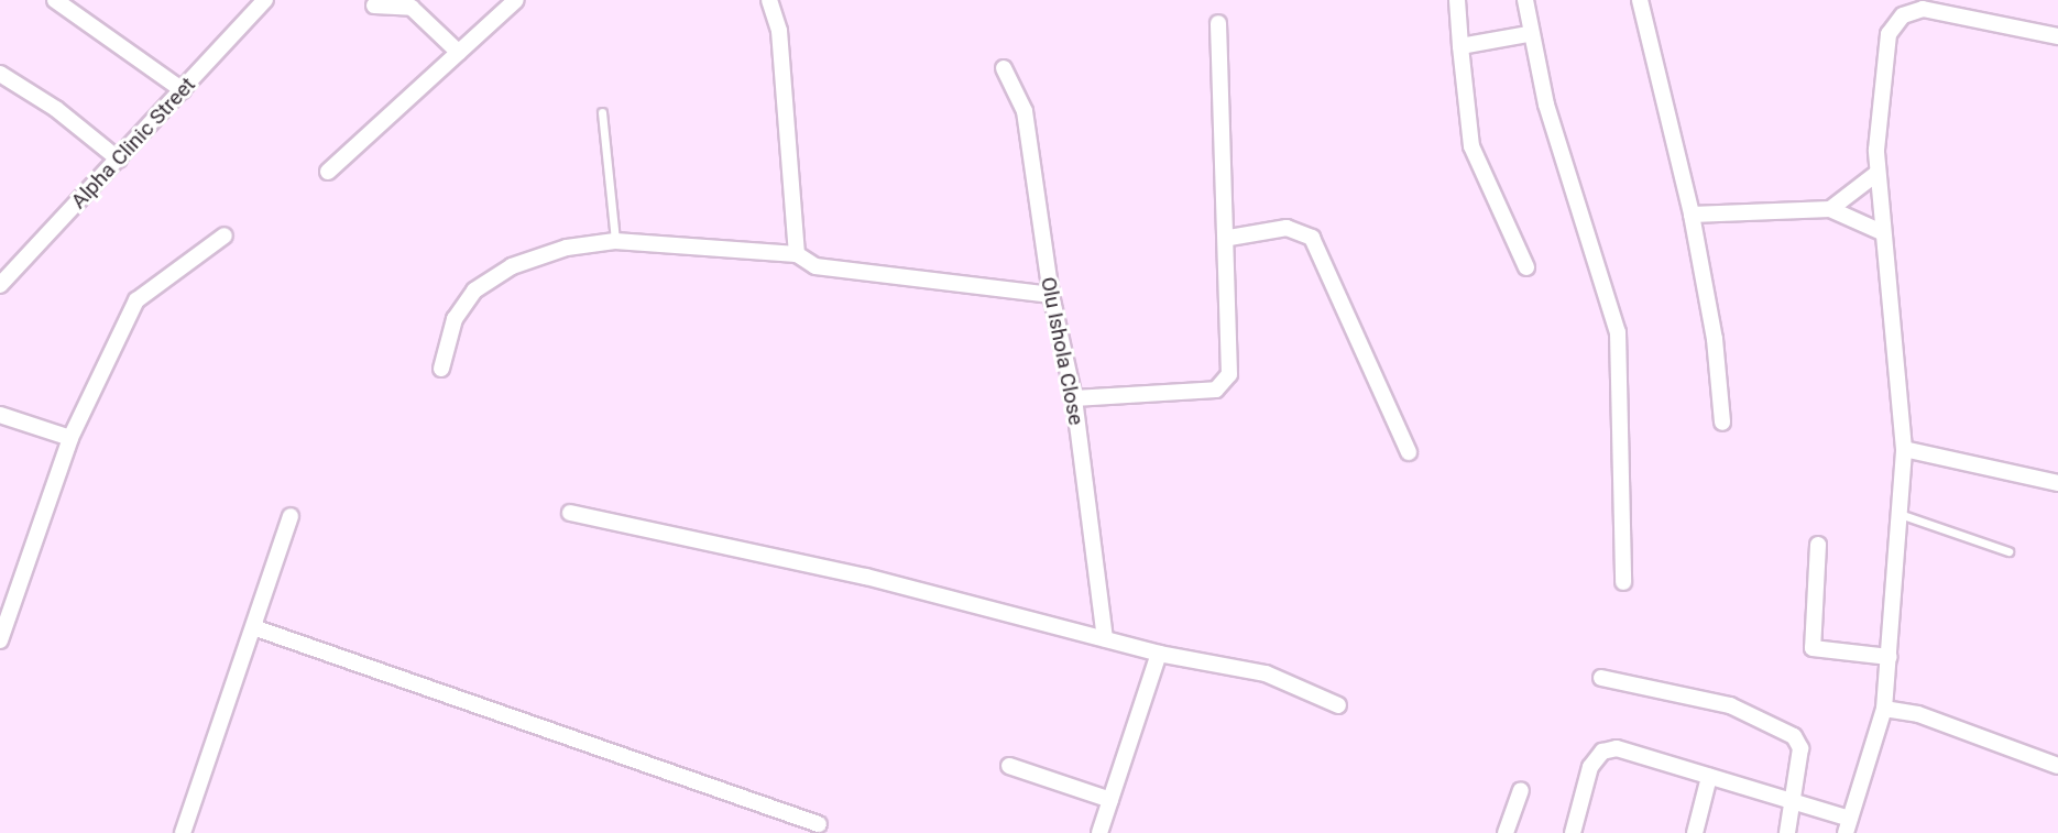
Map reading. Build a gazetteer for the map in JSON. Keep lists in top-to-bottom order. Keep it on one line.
{"streets":{"street":["Alpha Clinic Street","Olu Ishola Close"]}}
